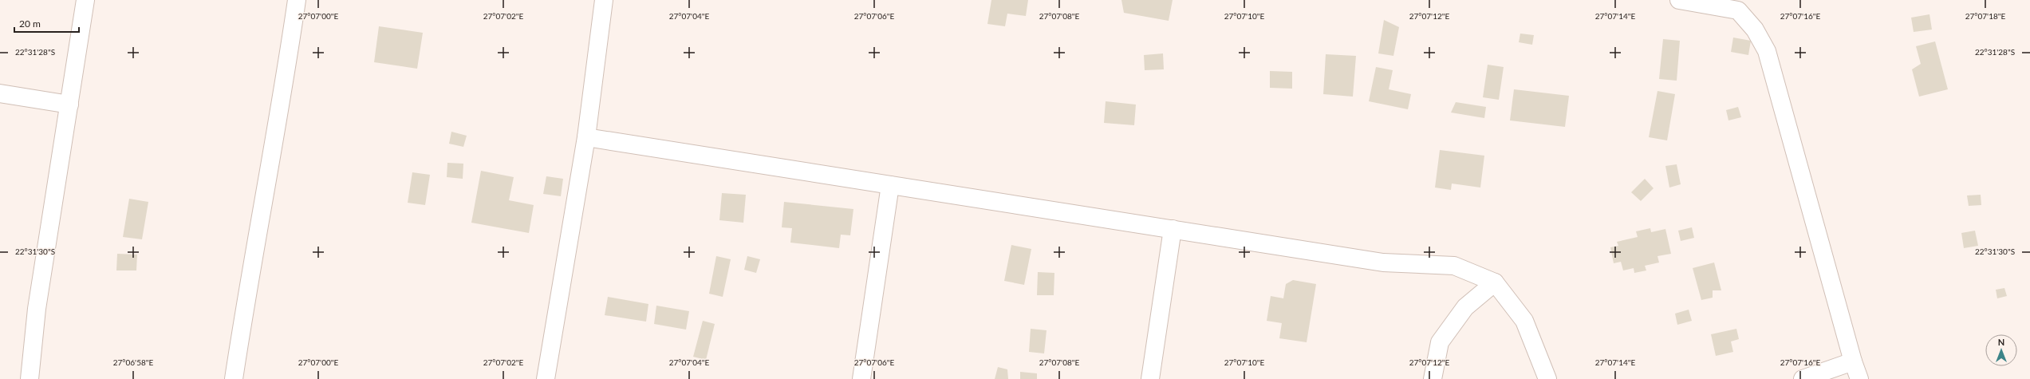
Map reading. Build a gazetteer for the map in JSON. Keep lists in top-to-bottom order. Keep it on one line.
{"scale_bar":"20 m","north":"top","coordinates":["27°07'00\"E","27°07'02\"E","27°07'04\"E","27°07'06\"E","27°07'08\"E","27°07'10\"E","27°07'12\"E","27°07'14\"E","27°07'16\"E","27°07'18\"E","22°31'28\"S","22°31'30\"S","27°06'58\"E"]}
